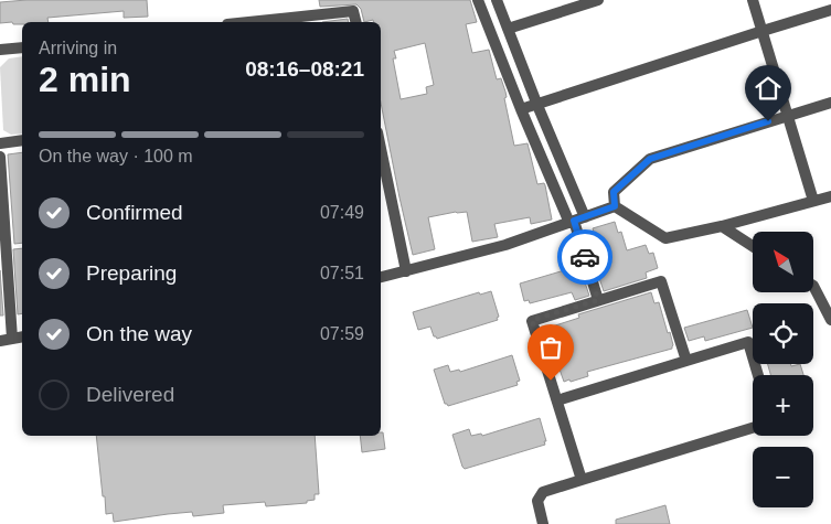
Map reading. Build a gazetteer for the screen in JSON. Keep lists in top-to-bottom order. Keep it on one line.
{"north":"top left","page":{"heading":["2 min","Arriving in","08:16–08:21"],"bar":"On the way · 100 m","list":[["Confirmed","07:49"],["Preparing","07:51"],["On the way","07:59"],"Delivered"],"map_buttons":["+","−"]}}
